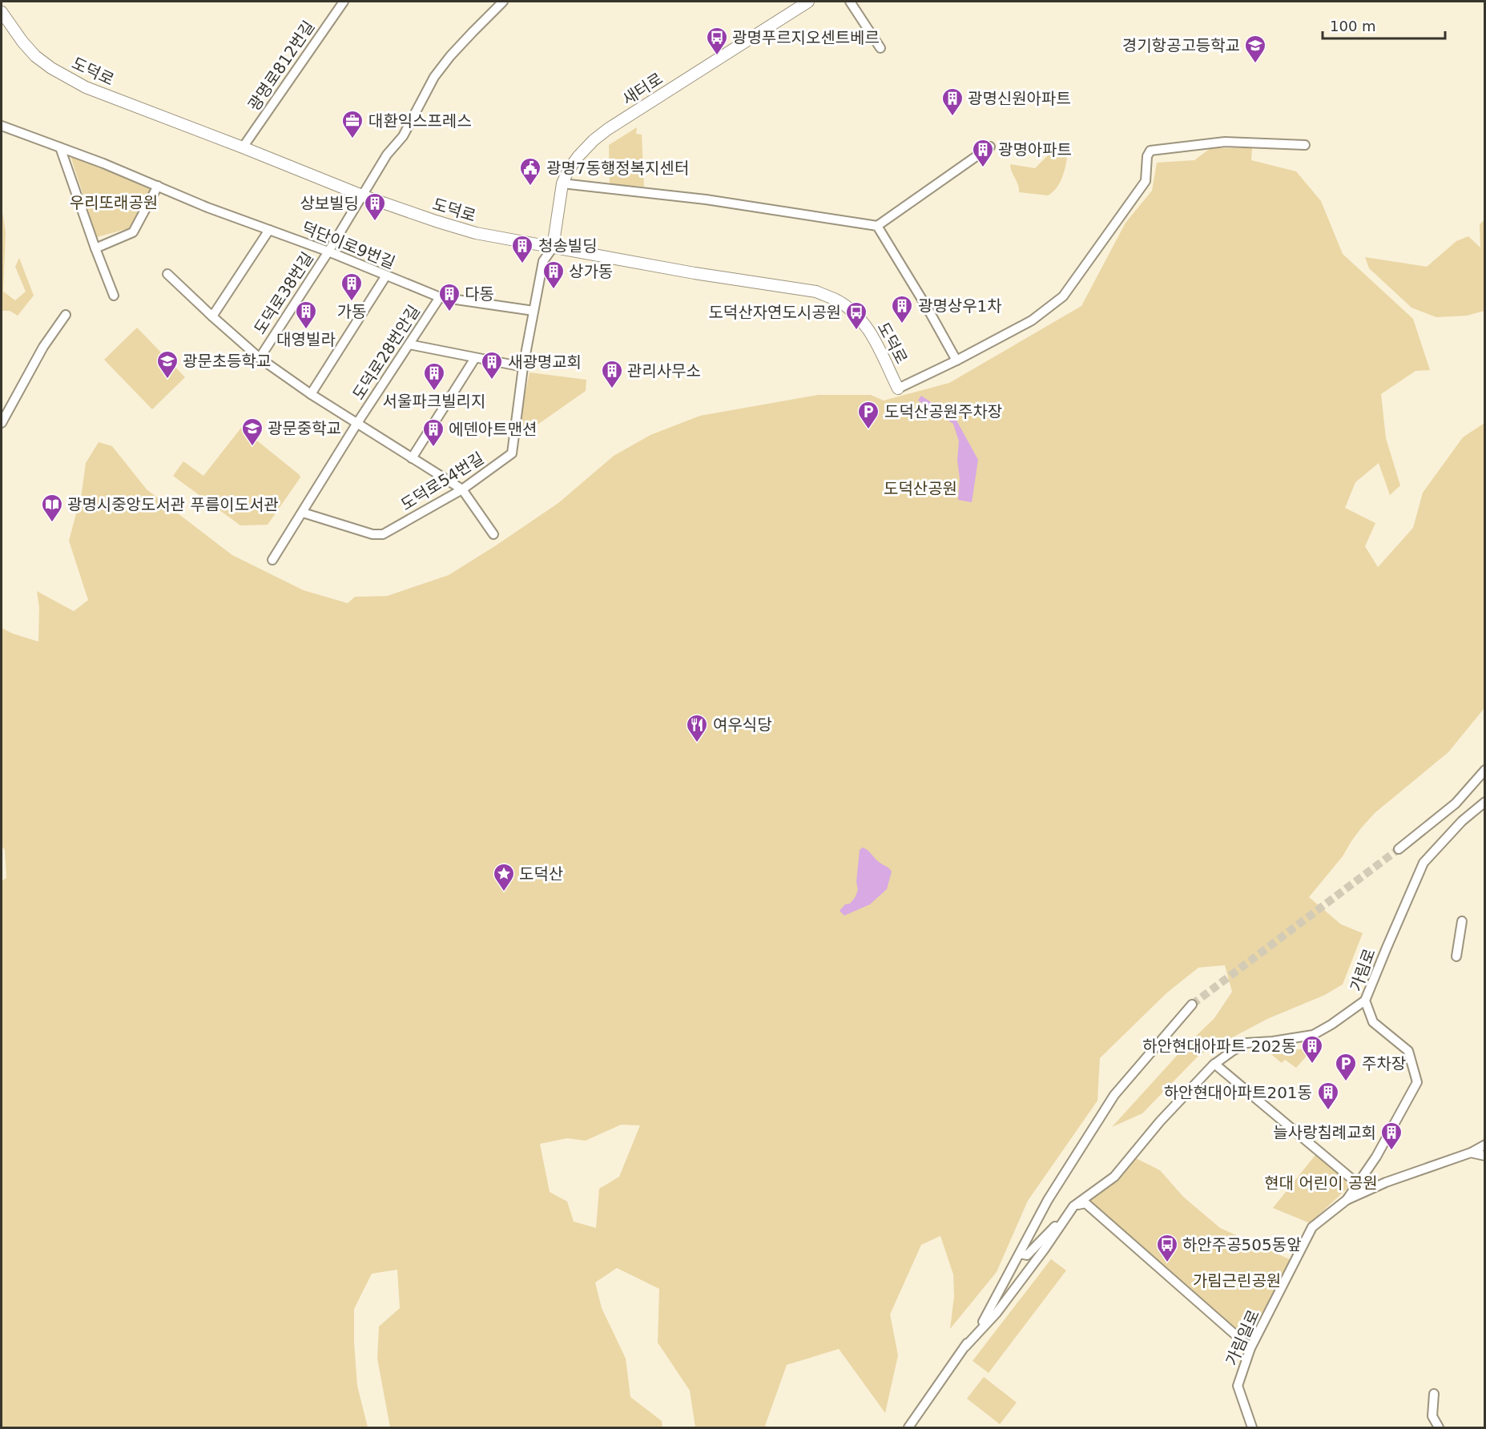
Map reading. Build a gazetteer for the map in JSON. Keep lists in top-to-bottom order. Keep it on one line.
{"streets":{"street":["광명로812번길","도덕로","새터로","덕단이로9번길","도덕로38번길","도덕로28번안길","도덕로54번길","가림로","가림일로"]},"crossings":[["광명로812번길","도덕로"],["도덕로","새터로"],["도덕로","도덕로38번길"],["도덕로","도덕로54번길"],["새터로","도덕로54번길"],["덕단이로9번길","도덕로38번길"],["덕단이로9번길","도덕로28번안길"],["덕단이로9번길","도덕로54번길"],["도덕로38번길","도덕로28번안길"],["도덕로28번안길","도덕로54번길"],["가림로","가림일로"]],"parks":["우리또래공원","도덕산공원","현대 어린이 공원","가림근린공원"],"places":{"bus stop":["광명푸르지오센트베르","도덕산자연도시공원","하안주공505동앞"],"school or university":["경기항공고등학교","광문초등학교","광문중학교"],"building":["광명신원아파트","광명아파트","상보빌딩","청송빌딩","상가동","가동","다동","광명상우1차","대영빌라","새광명교회","관리사무소","서울파크빌리지","에덴아트맨션","하안현대아파트 202동","하안현대아파트201동","늘사랑침례교회"],"office":["대환익스프레스"],"public building":["광명7동행정복지센터"],"parking":["도덕산공원주차장","주차장"],"library":["광명시중앙도서관 푸름이도서관"],"restaurant":["여우식당"],"place":["도덕산"]},"scale_bar":"100 m"}
